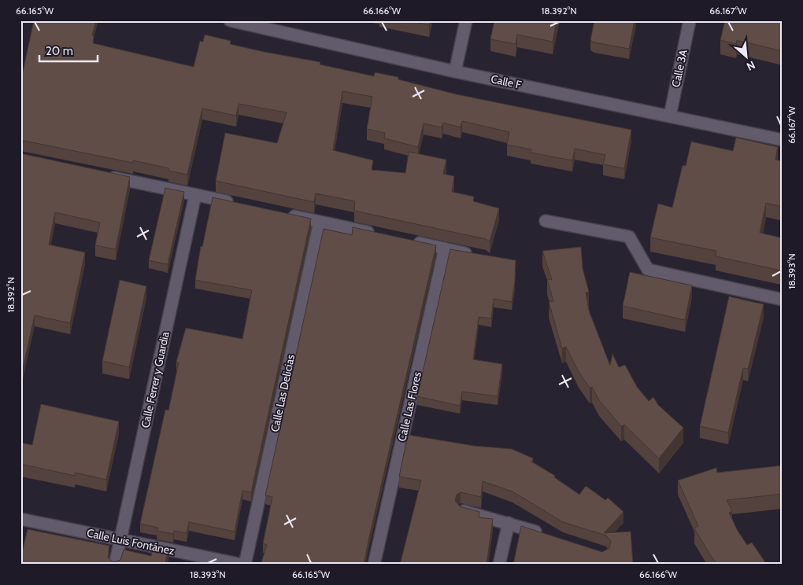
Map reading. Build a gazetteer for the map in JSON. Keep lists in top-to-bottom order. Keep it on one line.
{"streets":{"street":["Calle 3A","Calle F","Calle Ferrer y Guardia","Calle Las Delicias","Calle Las Flores","Calle Luis Fontánez"]},"crossings":[["Calle 3A","Calle F"],["Calle Ferrer y Guardia","Calle Luis Fontánez"]],"scale_bar":"20 m","north":"bottom right","coordinates":["66.165°W","66.166°W","18.392°N","66.167°W","18.393°N"]}
